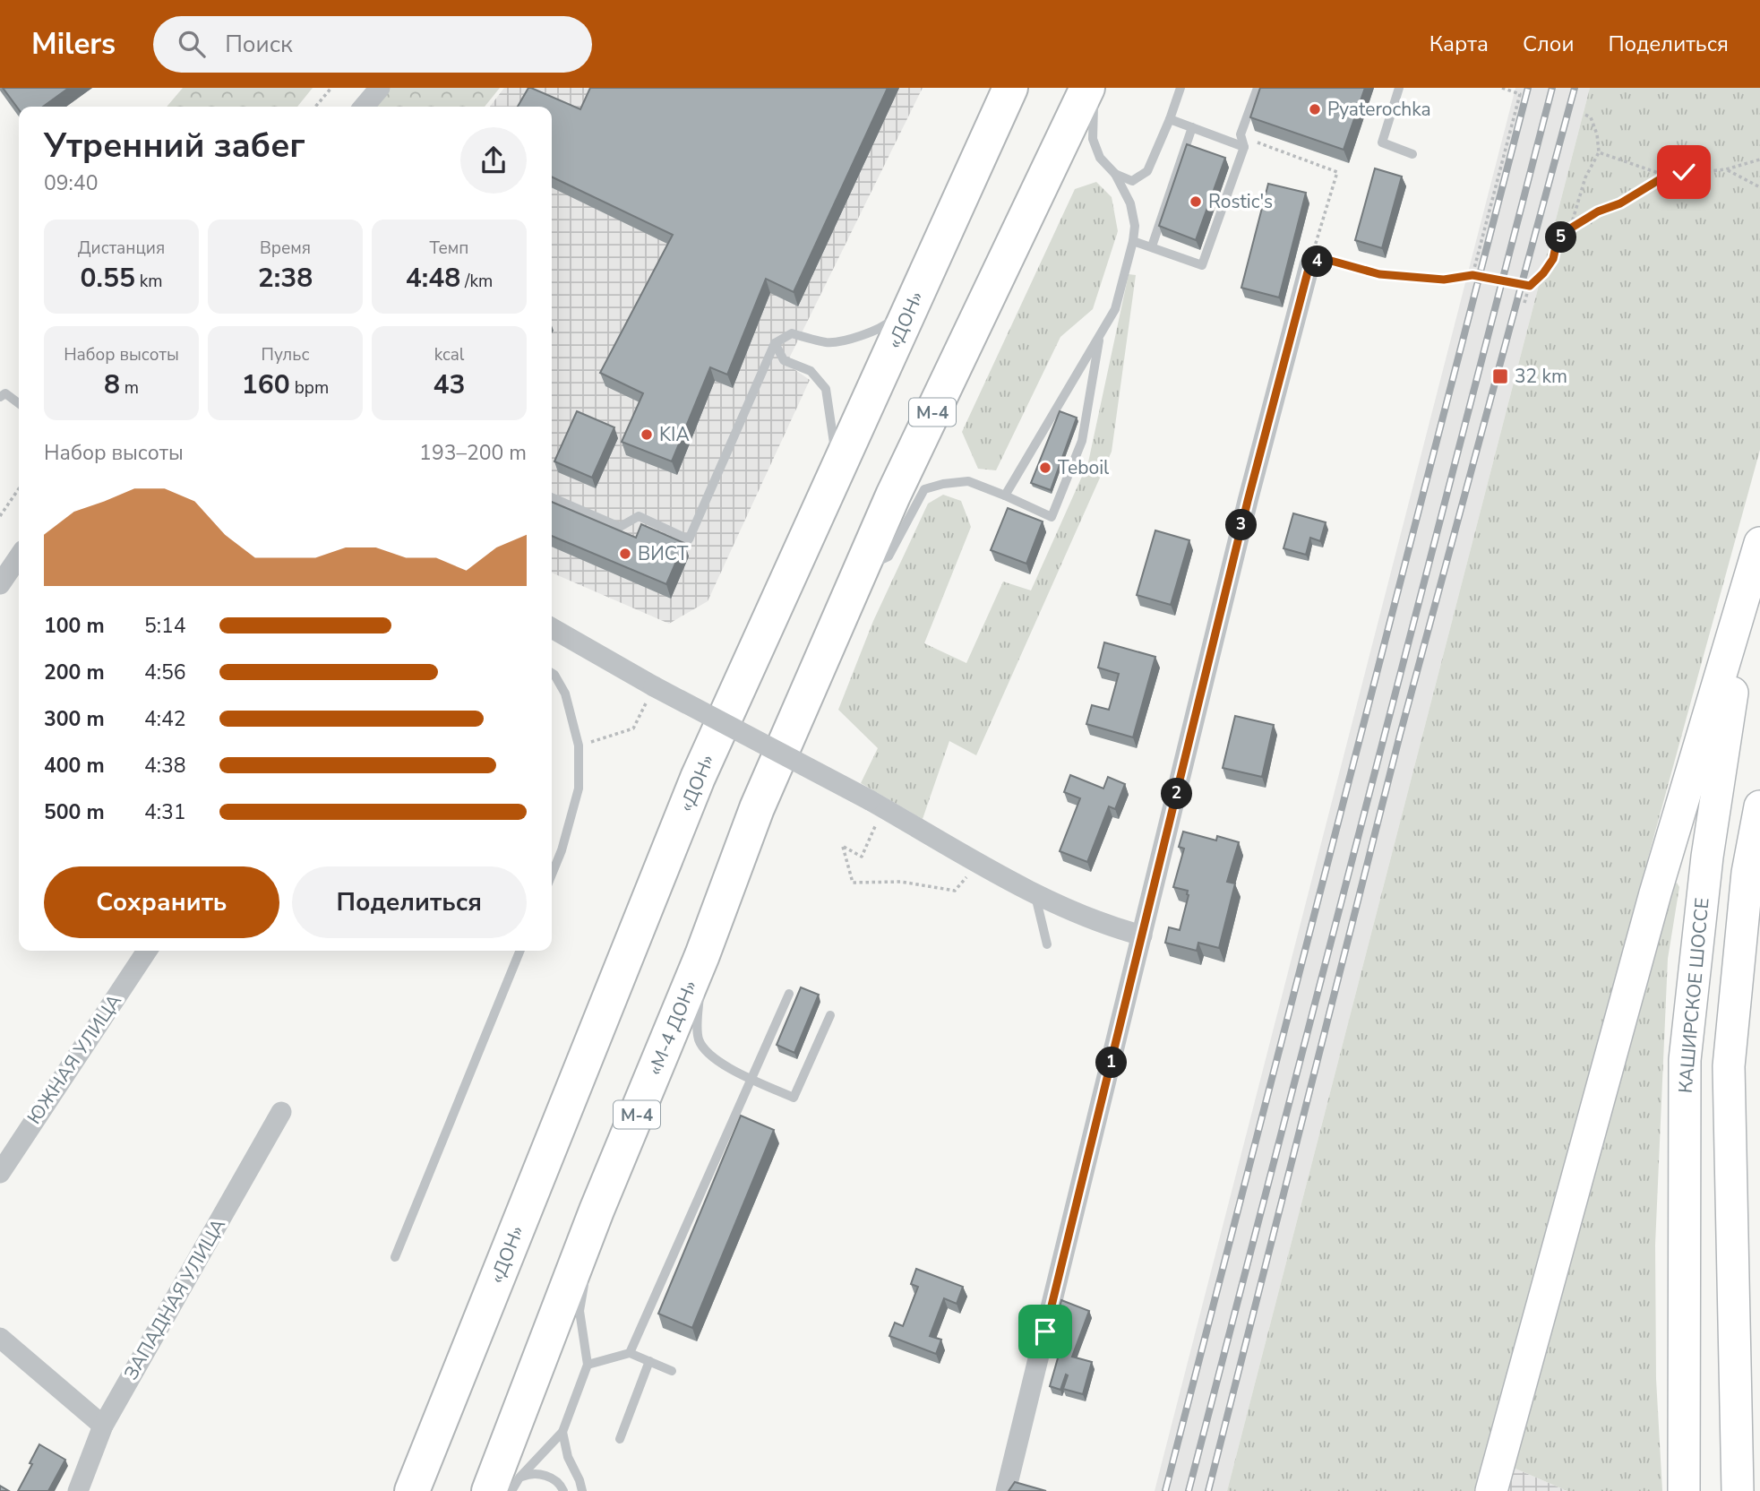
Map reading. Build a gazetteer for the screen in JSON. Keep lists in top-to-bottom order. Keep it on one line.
{"streets":{"highway":["«ДОН»","М-4","«М-4 ДОН»"],"main road":["КАШИРСКОЕ ШОССЕ"],"street":["ЮЖНАЯ УЛИЦА","ЗАПАДНАЯ УЛИЦА"]},"crossings":[["М-4","«М-4 ДОН»"]],"places":{"other":["Pyaterochka","Rostic's","KIA","Teboil","ВИСТ"],"transit":["32 km"]},"page":{"header":"Milers","search":"Поиск","nav":["Карта","Слои","Поделиться"],"heading":["Утренний забег","09:40"],"stats":[["Дистанция","0.55 km"],["Время","2:38"],["Темп","4:48 /km"],["Набор высоты","8 m"],["Пульс","160 bpm"],["kcal","43"]],"pins":["5","4","3","2","1"],"chart":["Набор высоты","193–200 m"],"list":[{"name":"100 m","note":"5:14"},{"name":"200 m","note":"4:56"},{"name":"300 m","note":"4:42"},{"name":"400 m","note":"4:38"},{"name":"500 m","note":"4:31"}],"buttons":["Сохранить","Поделиться"]}}
